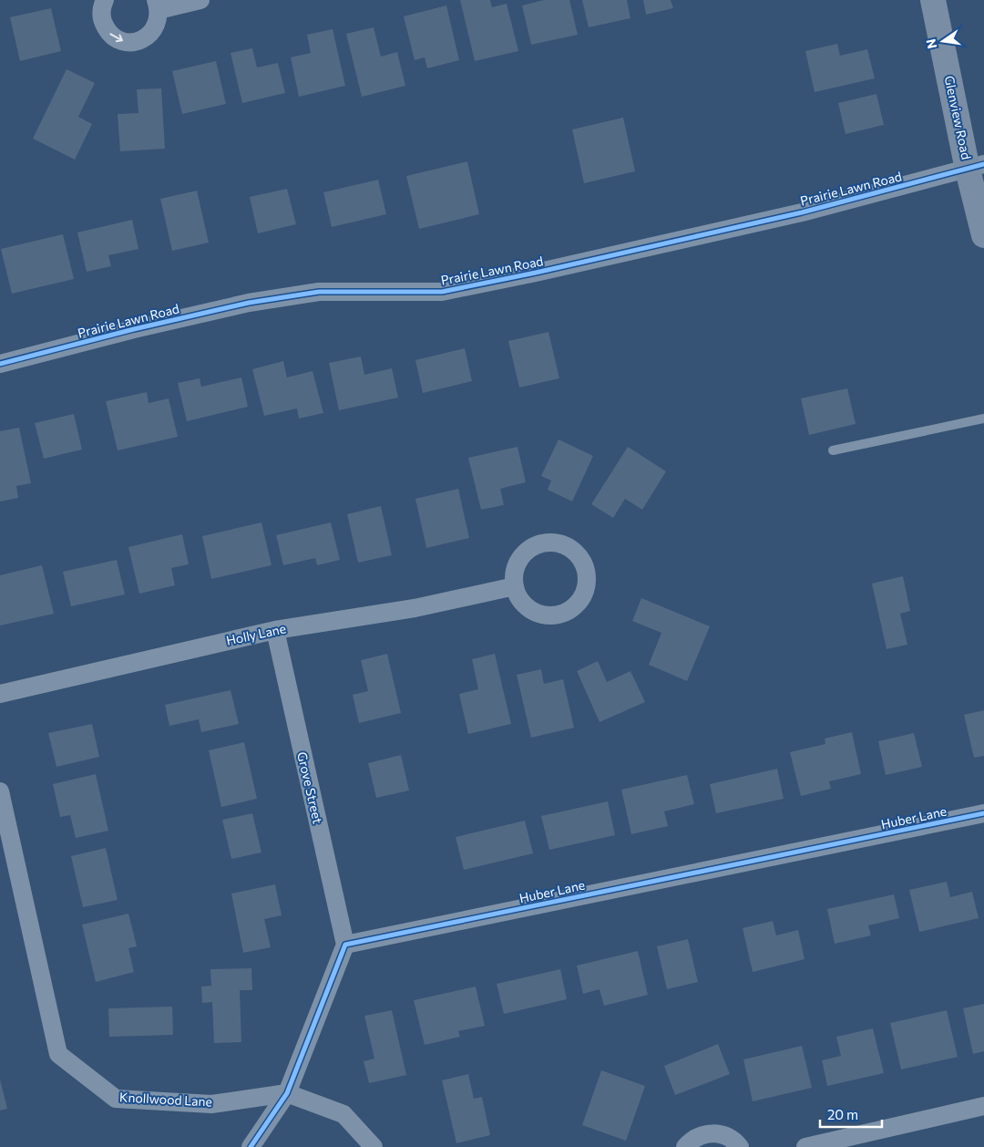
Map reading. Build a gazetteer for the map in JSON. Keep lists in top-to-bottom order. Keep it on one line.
{"streets":{"main road":["Glenview Road"],"street":["Prairie Lawn Road","Holly Lane","Grove Street","Huber Lane","Knollwood Lane"]},"crossings":[["Glenview Road","Prairie Lawn Road"],["Holly Lane","Grove Street"],["Grove Street","Huber Lane"]],"scale_bar":"20 m","north":"left"}
